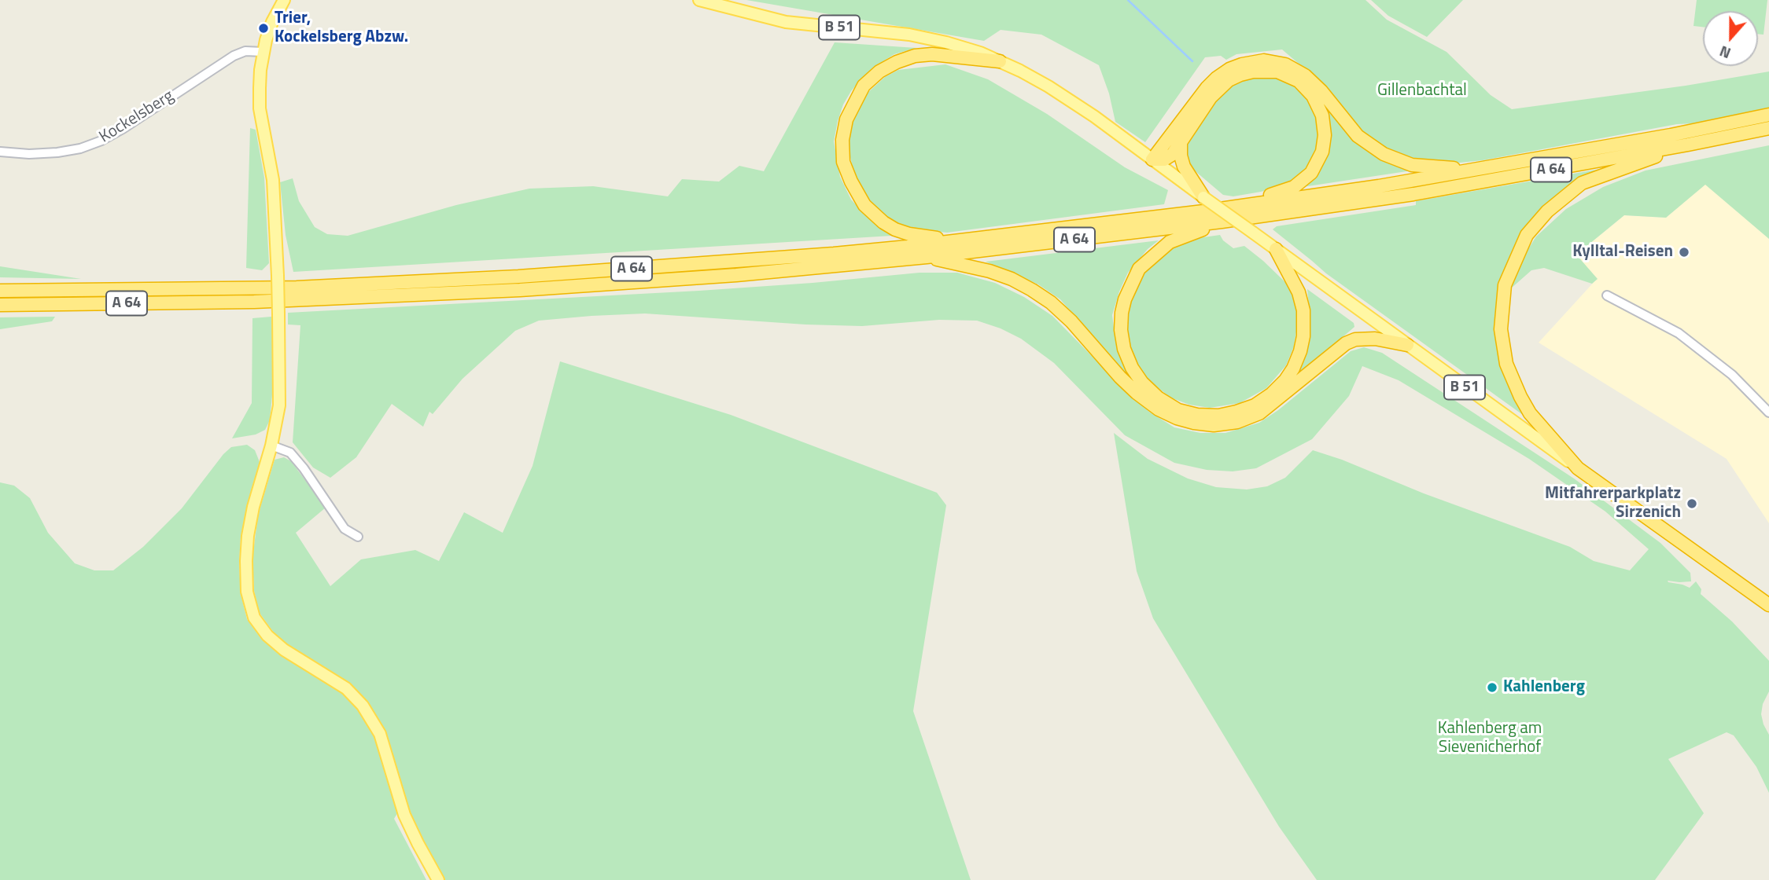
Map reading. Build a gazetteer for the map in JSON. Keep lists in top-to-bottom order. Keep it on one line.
{"streets":{"highway":["B 51","A 64"],"street":["Kockelsberg"]},"parks":["Gillenbachtal","Kahlenberg am Sievenicherhof"],"places":["Trier, Kockelsberg Abzw.","Kylltal-Reisen","Mitfahrerparkplatz Sirzenich","Kahlenberg"],"north":"bottom"}
